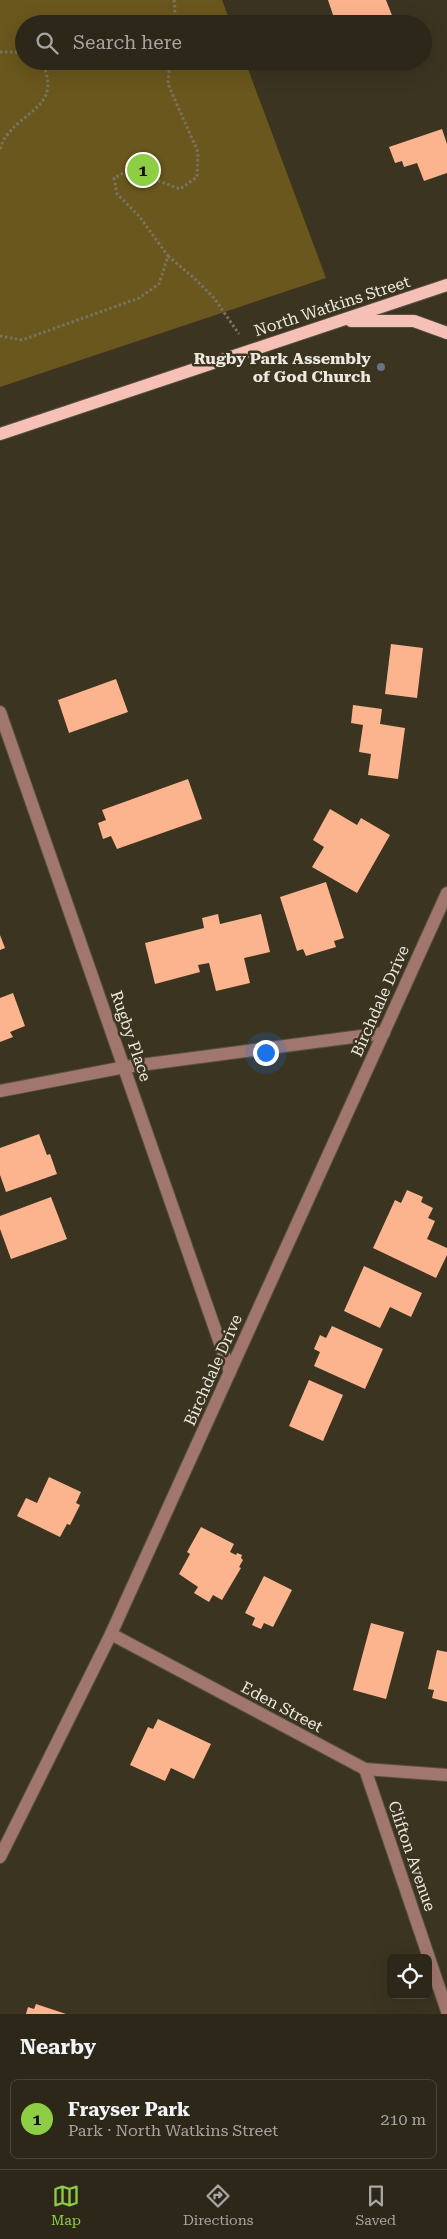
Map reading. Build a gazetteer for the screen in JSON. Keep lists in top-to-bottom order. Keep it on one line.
{"streets":{"main road":["North Watkins Street"],"street":["Birchdale Drive","Rugby Place","Eden Street","Clifton Avenue"]},"crossings":[["Birchdale Drive","Rugby Place"],["Birchdale Drive","Eden Street"],["Eden Street","Clifton Avenue"]],"places":["Rugby Park Assembly of God Church"],"page":{"search":"Search here","pins":"1","heading":"Nearby","list":[{"mark":"1","name":"Frayser Park","note":"Park · North Watkins Street","value":"210 m"}],"nav":["Map","Directions","Saved"]}}
